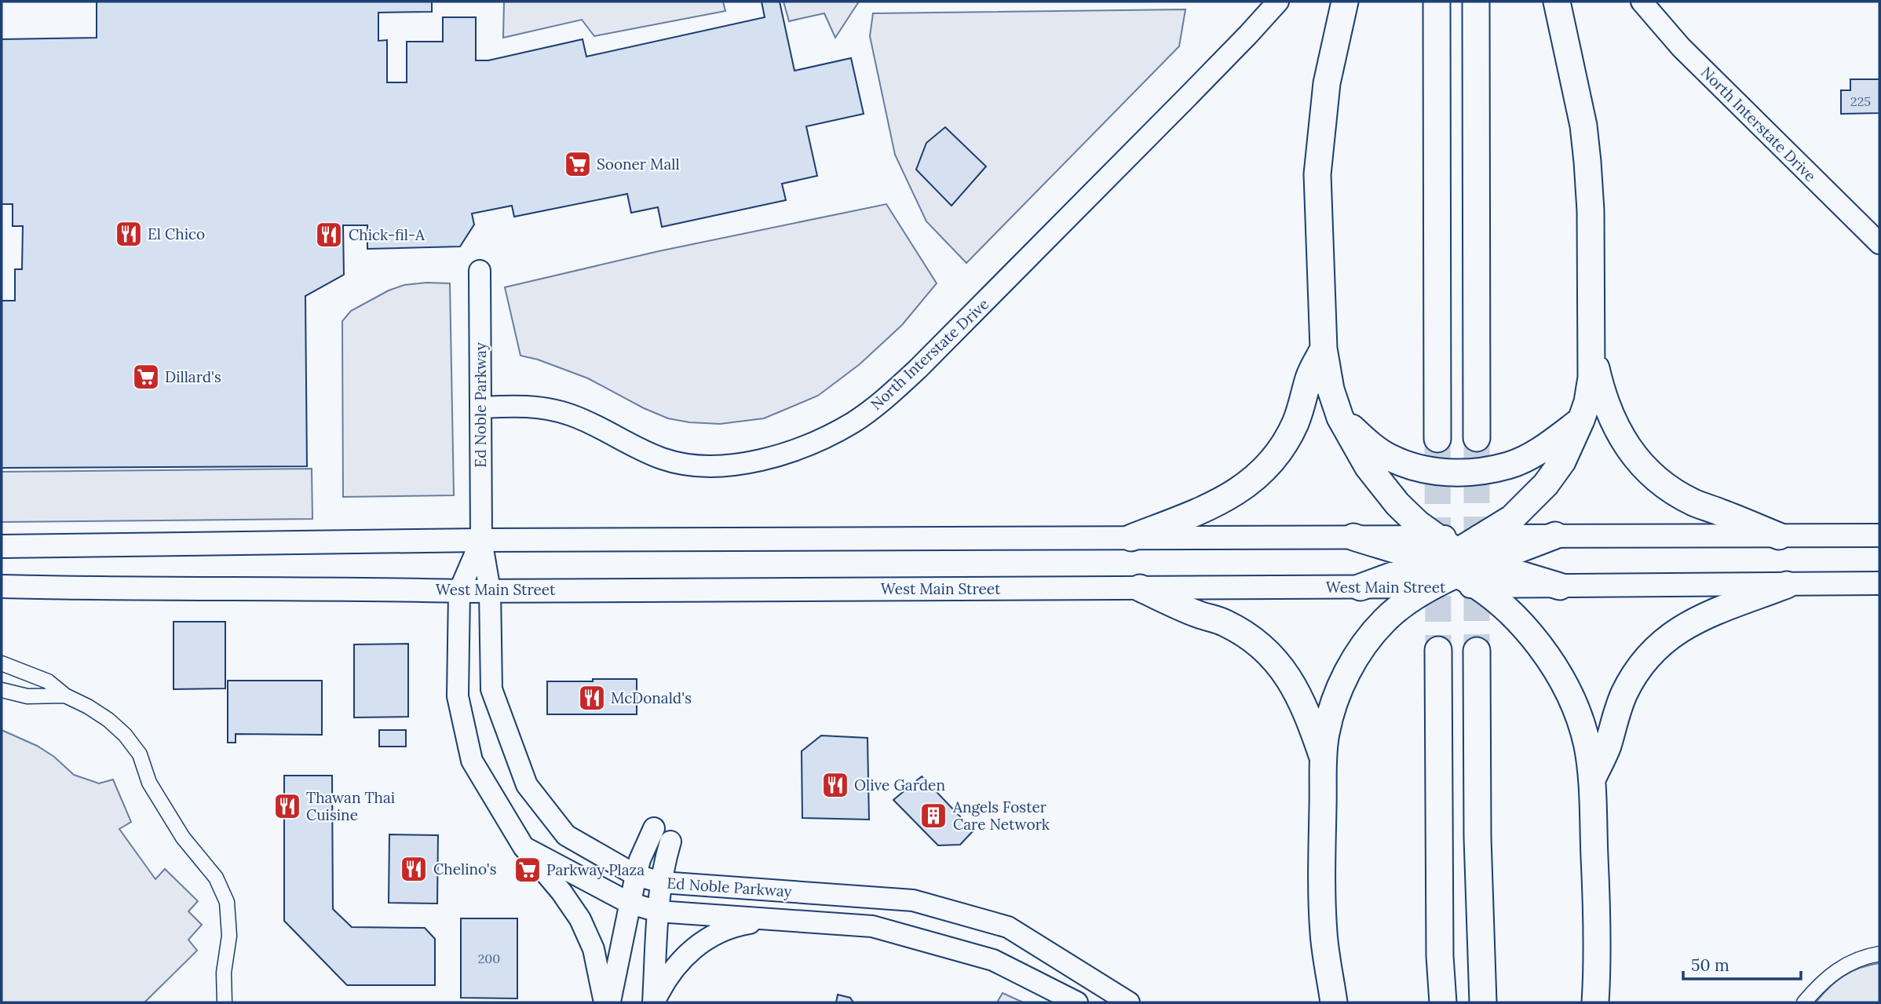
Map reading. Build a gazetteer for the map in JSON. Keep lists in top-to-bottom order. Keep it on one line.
{"streets":{"main road":["North Interstate Drive","Ed Noble Parkway","West Main Street"]},"crossings":[["North Interstate Drive","Ed Noble Parkway"],["Ed Noble Parkway","West Main Street"]],"places":{"supermarket":["Sooner Mall","Dillard's","Parkway Plaza"],"restaurant":["El Chico","Chick-fil-A","McDonald's","Olive Garden","Thawan Thai Cuisine","Chelino's"],"building":["Angels Foster Care Network"]},"house_numbers":["225","200"],"scale_bar":"50 m"}
